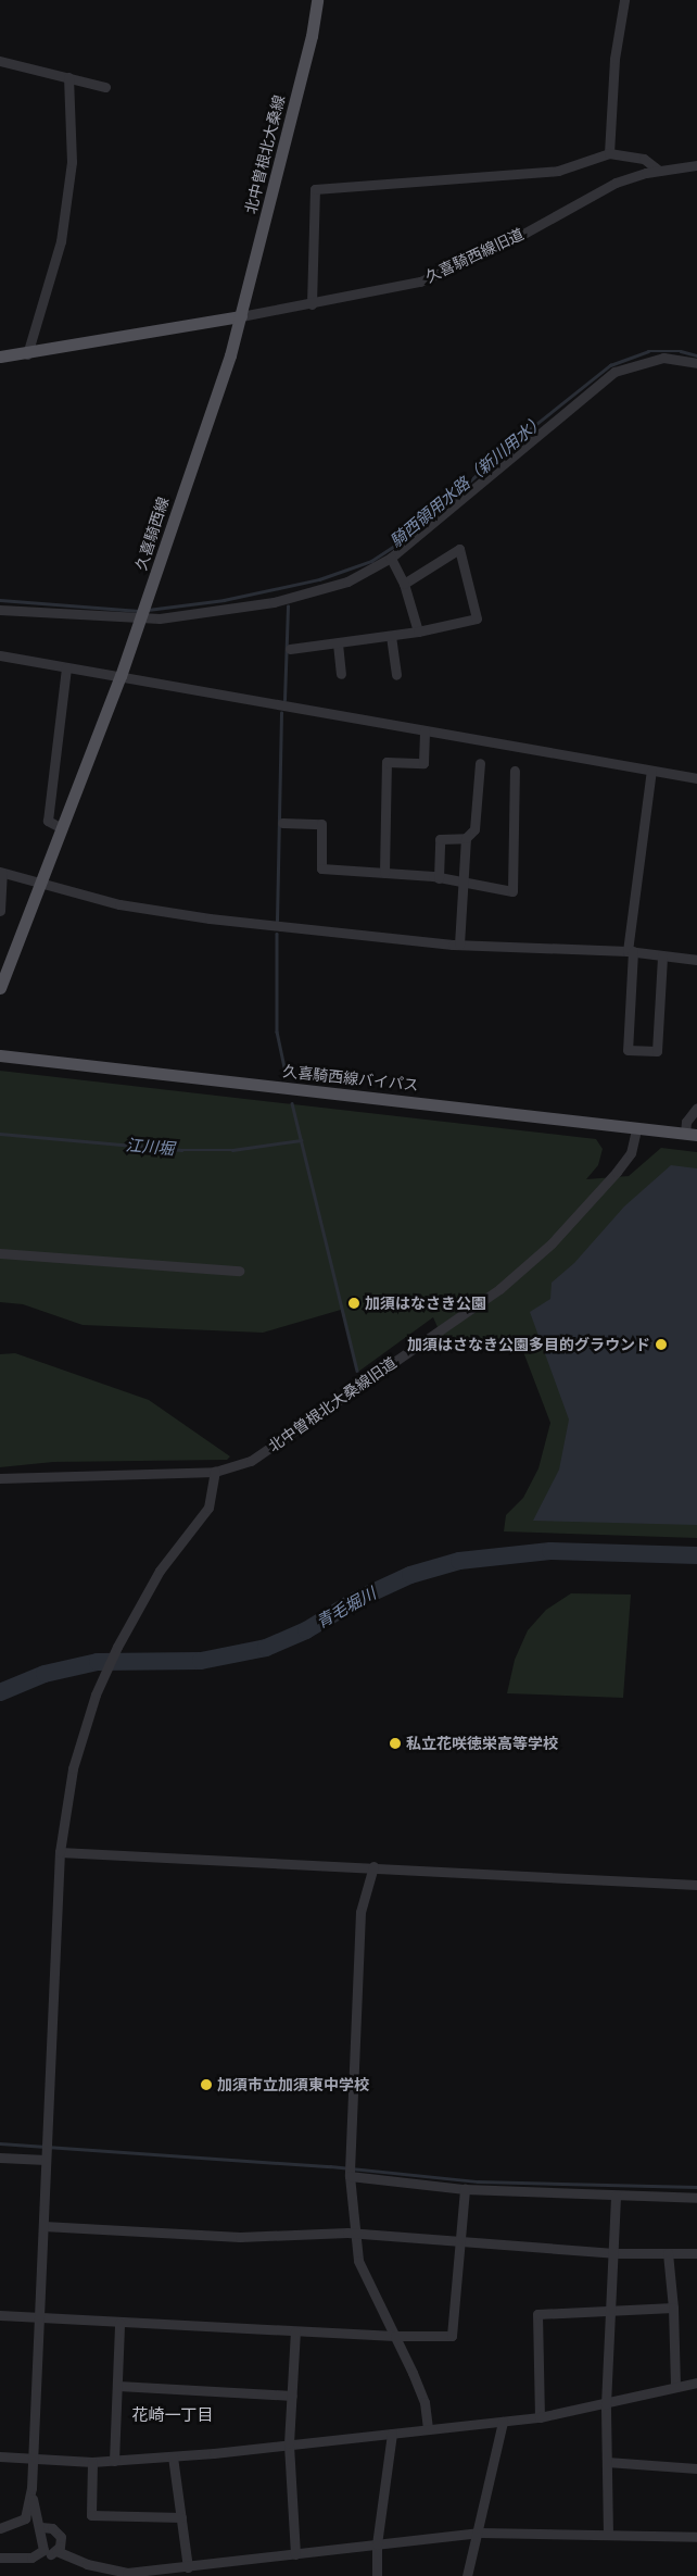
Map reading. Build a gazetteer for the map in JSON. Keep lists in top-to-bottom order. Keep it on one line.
{"streets":{"main road":["北中曽根北大桑線","久喜騎西線","久喜騎西線バイパス"],"street":["久喜騎西線旧道","北中曽根北大桑線旧道"]},"crossings":[["北中曽根北大桑線","久喜騎西線旧道"],["北中曽根北大桑線","久喜騎西線"],["久喜騎西線旧道","久喜騎西線"],["久喜騎西線バイパス","北中曽根北大桑線旧道"]],"districts":["花崎一丁目"],"water":["騎西領用水路（新川用水）","江川堀","青毛堀川"],"places":["加須はなさき公園","加須はさなき公園多目的グラウンド","私立花咲徳栄高等学校","加須市立加須東中学校"]}
